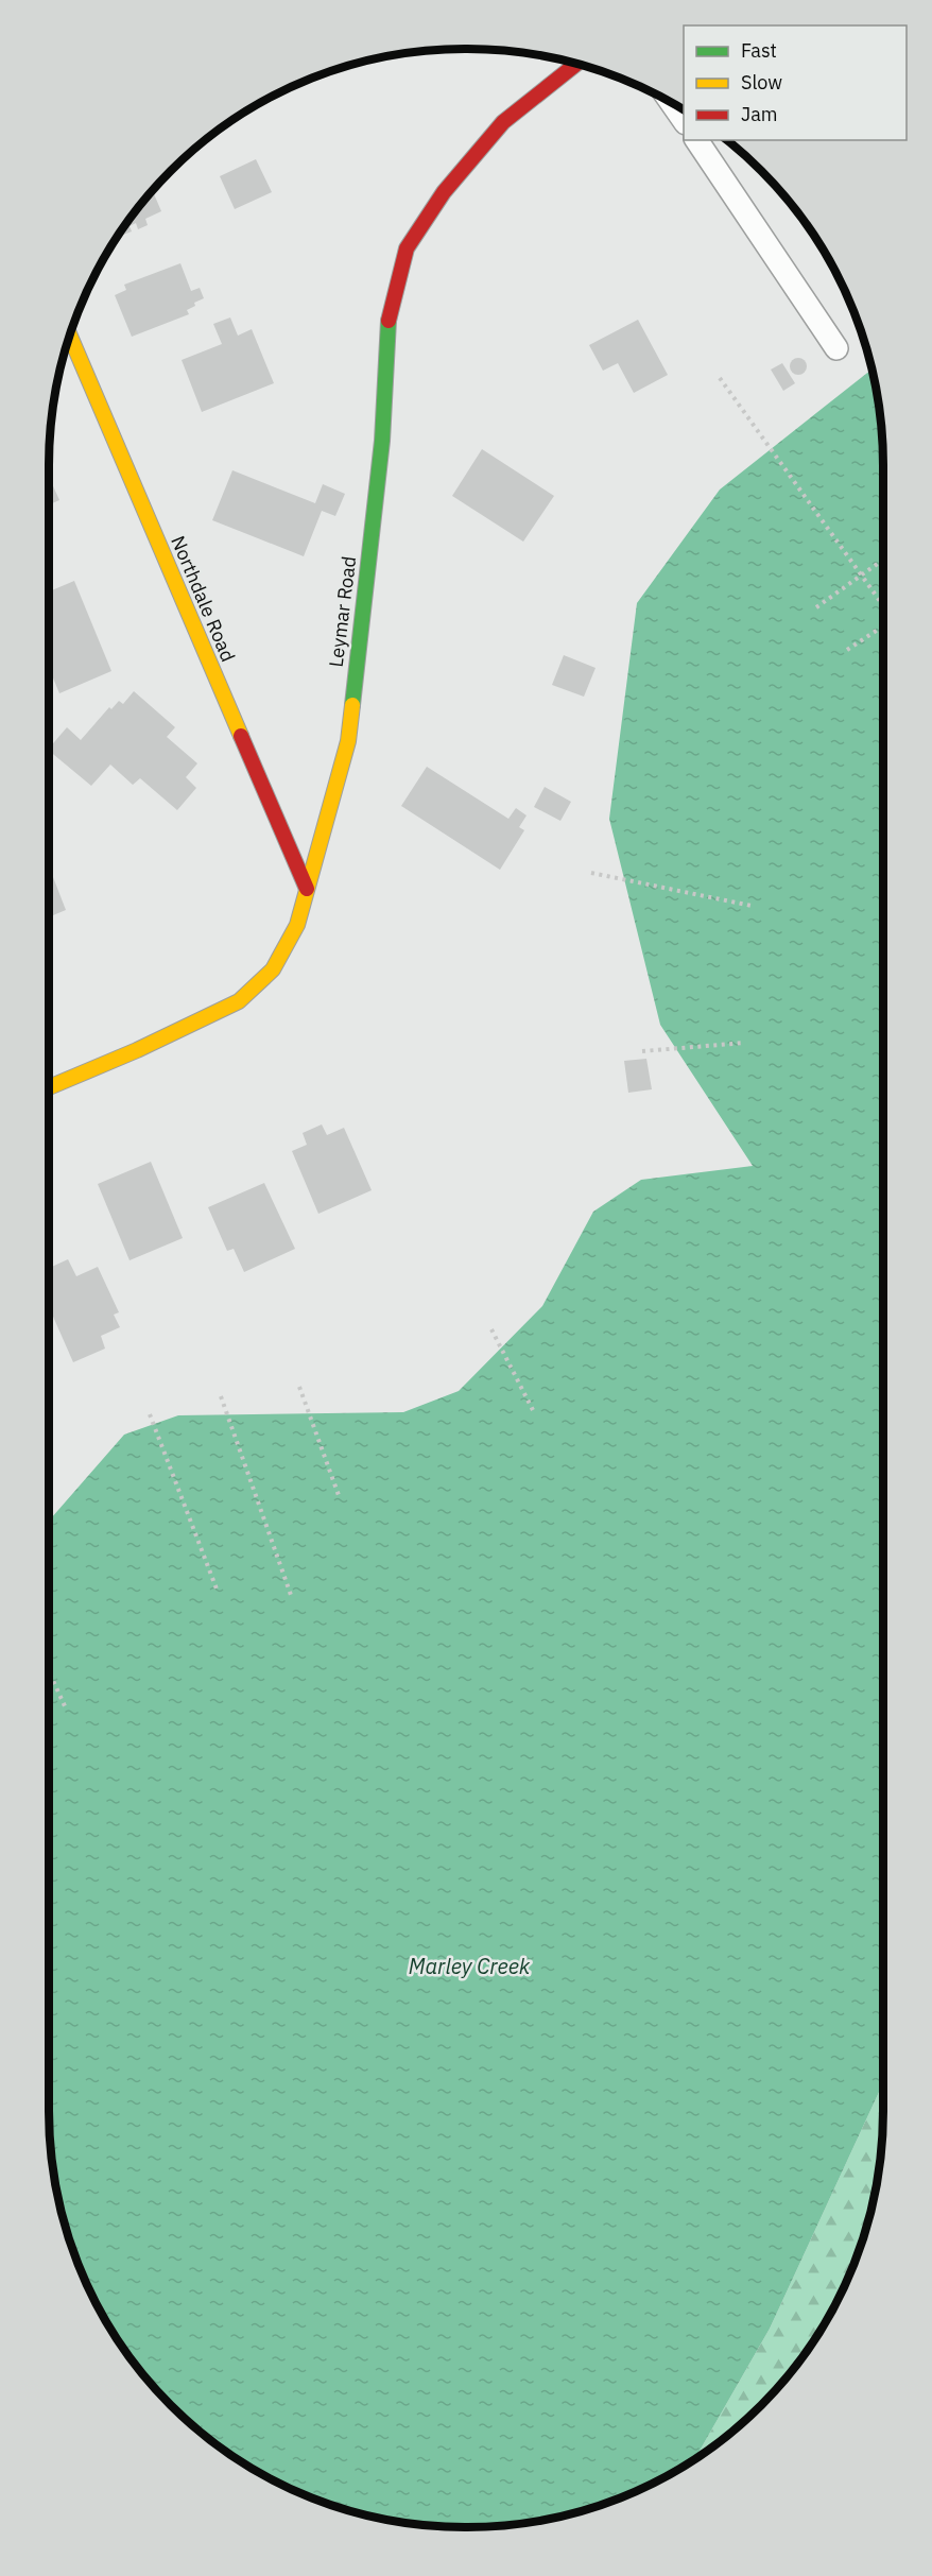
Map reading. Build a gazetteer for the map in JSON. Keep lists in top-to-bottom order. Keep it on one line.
{"streets":{"street":["Northdale Road","Leymar Road"]},"crossings":[["Northdale Road","Leymar Road"]],"water":["Marley Creek"],"legend":["Fast","Slow","Jam"]}
